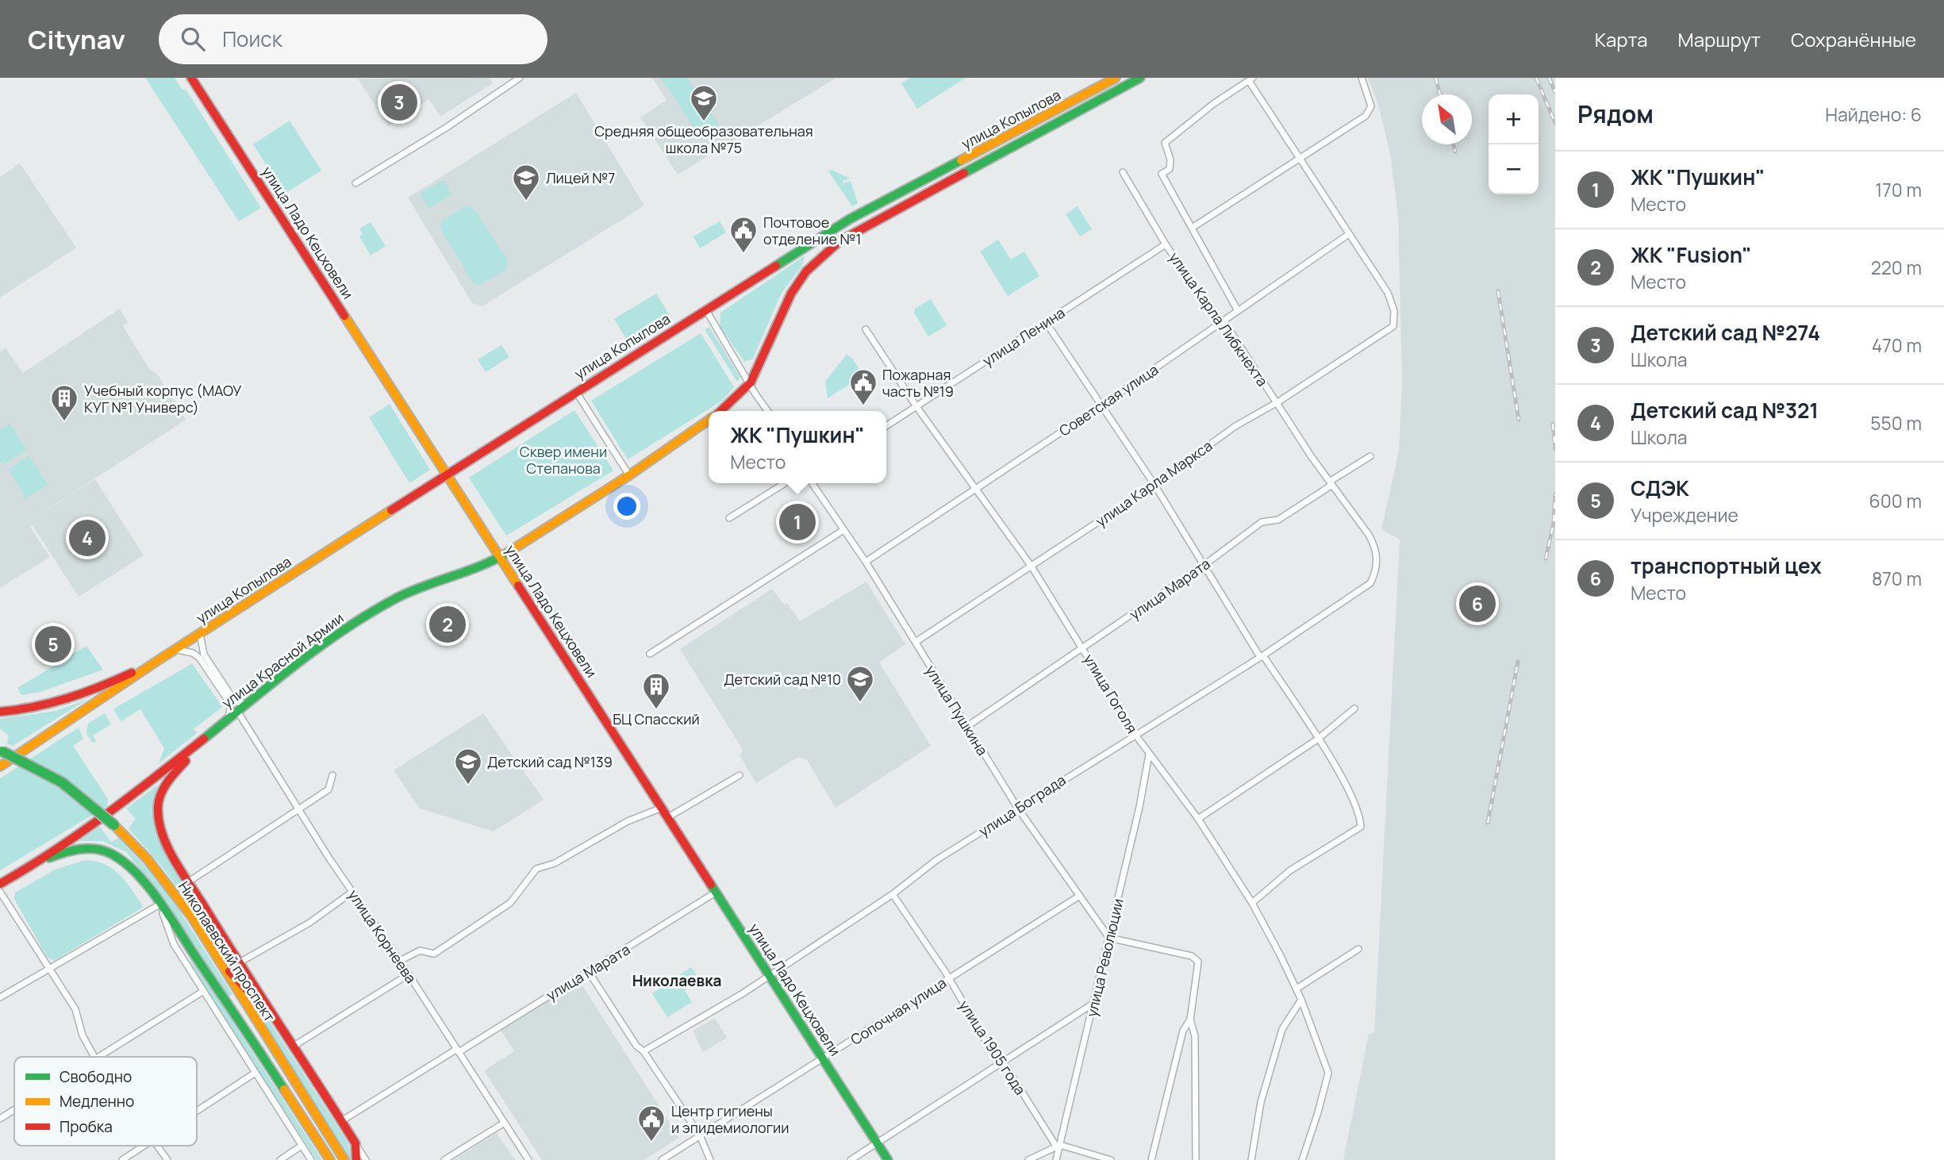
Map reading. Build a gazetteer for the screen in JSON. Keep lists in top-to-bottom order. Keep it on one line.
{"streets":{"main road":["улица Копылова","улица Ладо Кецховели","улица Красной Армии","Николаевский проспект"],"street":["улица Карла Либкнехта","улица Ленина","Советская улица","улица Карла Маркса","улица Марата","улица Гоголя","улица Пушкина","улица Бограда","улица Корнеева","улица Революции","Сопочная улица","улица 1905 года"]},"crossings":[["улица Копылова","улица Ладо Кецховели"],["улица Ладо Кецховели","улица Марата"],["улица Ладо Кецховели","улица Красной Армии"],["улица Ладо Кецховели","улица Бограда"],["улица Ладо Кецховели","Сопочная улица"],["улица Карла Либкнехта","улица Ленина"],["улица Карла Либкнехта","Советская улица"],["улица Карла Либкнехта","улица Карла Маркса"],["улица Карла Либкнехта","улица Марата"],["улица Карла Либкнехта","улица Бограда"],["улица Ленина","улица Гоголя"],["Советская улица","улица Карла Маркса"],["Советская улица","улица Гоголя"],["Советская улица","улица Пушкина"],["улица Карла Маркса","улица Гоголя"],["улица Карла Маркса","улица Пушкина"],["улица Марата","улица Гоголя"],["улица Марата","улица Пушкина"],["улица Марата","улица Корнеева"],["улица Марата","Николаевский проспект"],["улица Красной Армии","улица Корнеева"],["улица Красной Армии","Николаевский проспект"],["улица Гоголя","улица Бограда"],["улица Гоголя","улица Революции"],["улица Пушкина","улица Бограда"],["улица Пушкина","улица Революции"],["улица Пушкина","Сопочная улица"],["улица Бограда","улица 1905 года"],["улица Революции","улица 1905 года"],["Сопочная улица","улица 1905 года"]],"districts":["Николаевка"],"parks":["Сквер имени Степанова"],"places":{"school or university":["Средняя общеобразовательная школа №75","Лицей №7","Детский сад №10","Детский сад №139"],"public building":["Почтовое отделение №1","Пожарная часть №19","Центр гигиены и эпидемиологии"],"building":["Учебный корпус (МАОУ КУГ №1 Универс)","БЦ Спасский"]},"legend":["Свободно","Медленно","Пробка"],"north":"top left","page":{"header":"Citynav","search":"Поиск","nav":["Карта","Маршрут","Сохранённые"],"heading":["Рядом","Найдено: 6"],"pins":["3","1","4","6","2","5"],"map_buttons":["+","−"],"list":[{"mark":"1","name":"ЖК \"Пушкин\"","note":"Место","value":"170 m"},{"mark":"2","name":"ЖК \"Fusion\"","note":"Место","value":"220 m"},{"mark":"3","name":"Детский сад №274","note":"Школа","value":"470 m"},{"mark":"4","name":"Детский сад №321","note":"Школа","value":"550 m"},{"mark":"5","name":"СДЭК","note":"Учреждение","value":"600 m"},{"mark":"6","name":"транспортный цех","note":"Место","value":"870 m"}],"popup":["ЖК \"Пушкин\"","Место"]}}
